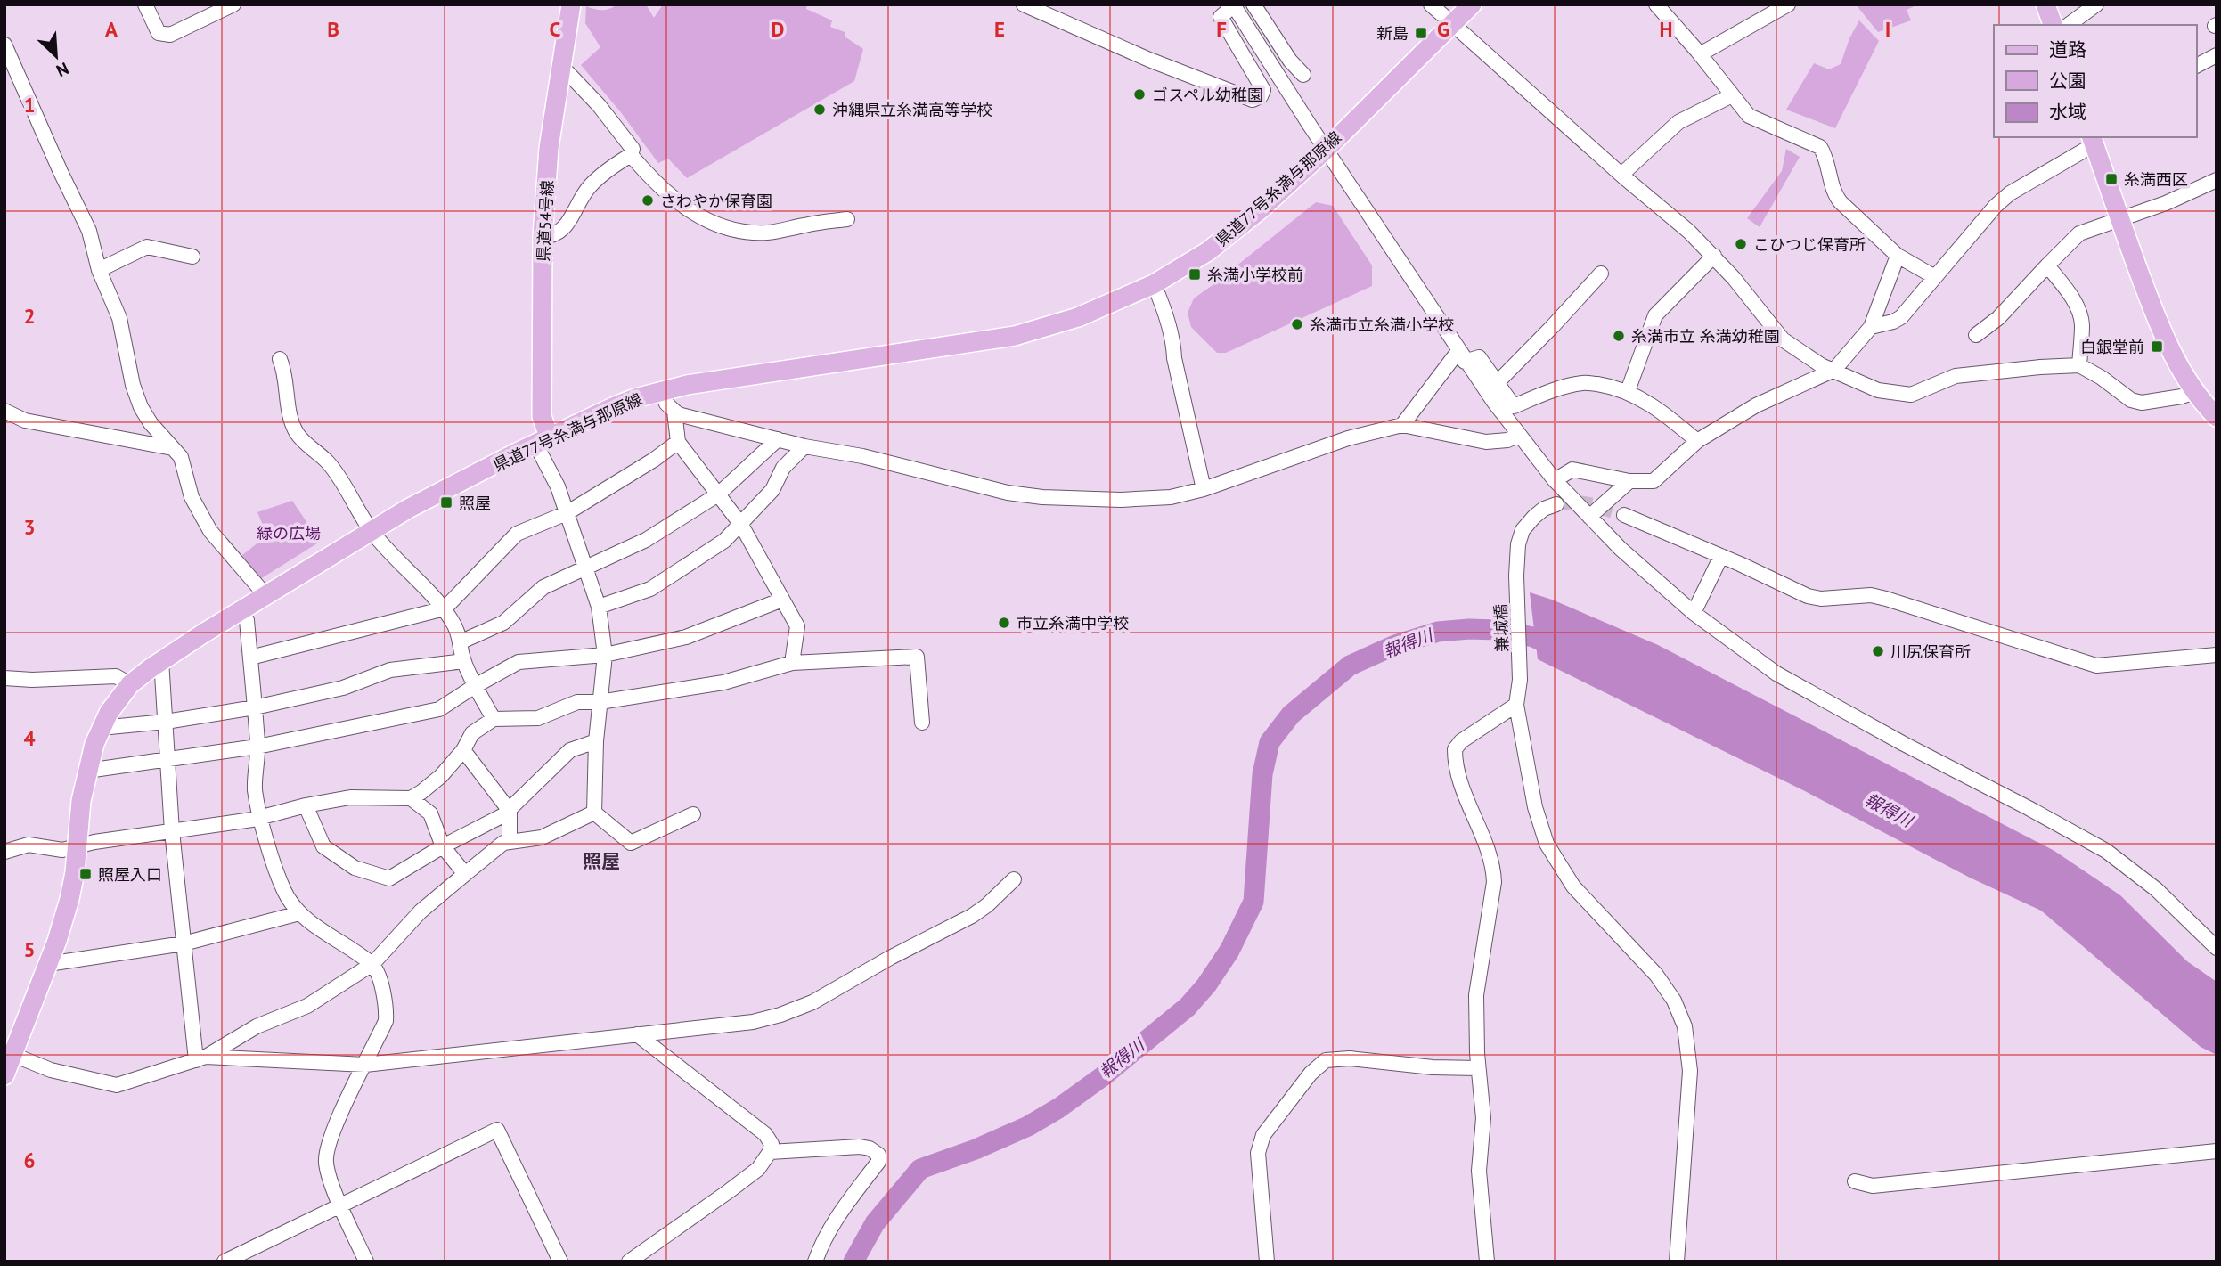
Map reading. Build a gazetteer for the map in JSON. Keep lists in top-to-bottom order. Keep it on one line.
{"streets":{"main road":["県道77号糸満与那原線","県道54号線"],"street":["兼城橋"]},"crossings":[["県道77号糸満与那原線","県道54号線"]],"districts":["照屋"],"water":["報得川"],"parks":["緑の広場"],"places":{"transit":["新島","糸満西区","糸満小学校前","白銀堂前","照屋","照屋入口"],"other":["ゴスペル幼稚園","沖縄県立糸満高等学校","さわやか保育園","こひつじ保育所","糸満市立糸満小学校","糸満市立 糸満幼稚園","市立糸満中学校","川尻保育所"]},"legend":["道路","公園","水域"],"north":"bottom right","grid":{"columns":["A","B","C","D","E","F","G","H","I"],"rows":["1","2","3","4","5","6"]}}
